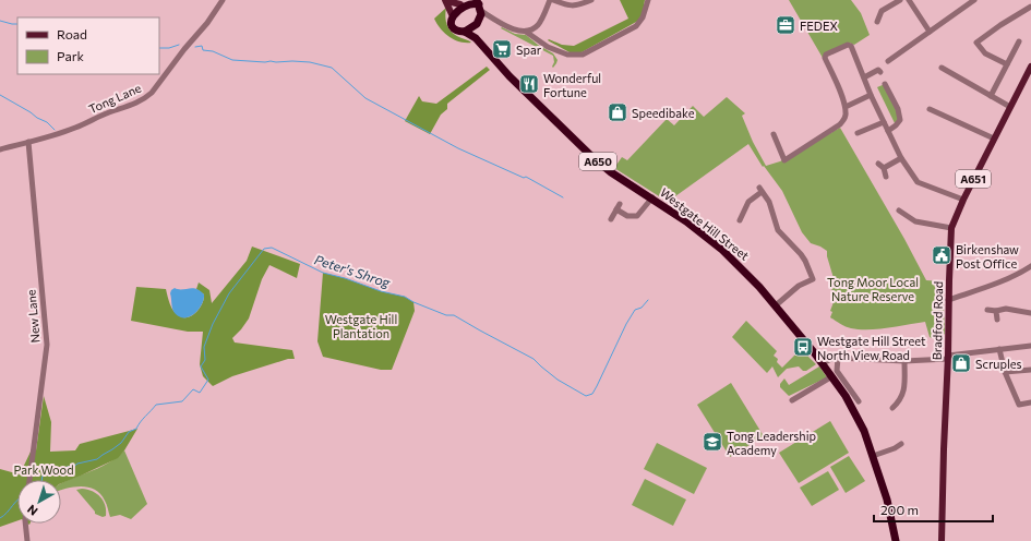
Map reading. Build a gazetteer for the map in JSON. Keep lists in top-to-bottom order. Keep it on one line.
{"streets":{"highway":["A650","Westgate Hill Street"],"main road":["A651","Bradford Road"],"street":["Tong Lane","New Lane"]},"crossings":[["Tong Lane","New Lane"],["A650","Westgate Hill Street"]],"water":["Peter's Shrog"],"parks":["Tong Moor Local Nature Reserve","Westgate Hill Plantation","Park Wood"],"places":{"office":["FEDEX"],"supermarket":["Spar"],"restaurant":["Wonderful Fortune"],"shop":["Speedibake","Scruples"],"public building":["Birkenshaw Post Office"],"bus stop":["Westgate Hill Street North View Road"],"school or university":["Tong Leadership Academy"]},"legend":["Road","Park"],"scale_bar":"200 m","north":"bottom left"}
